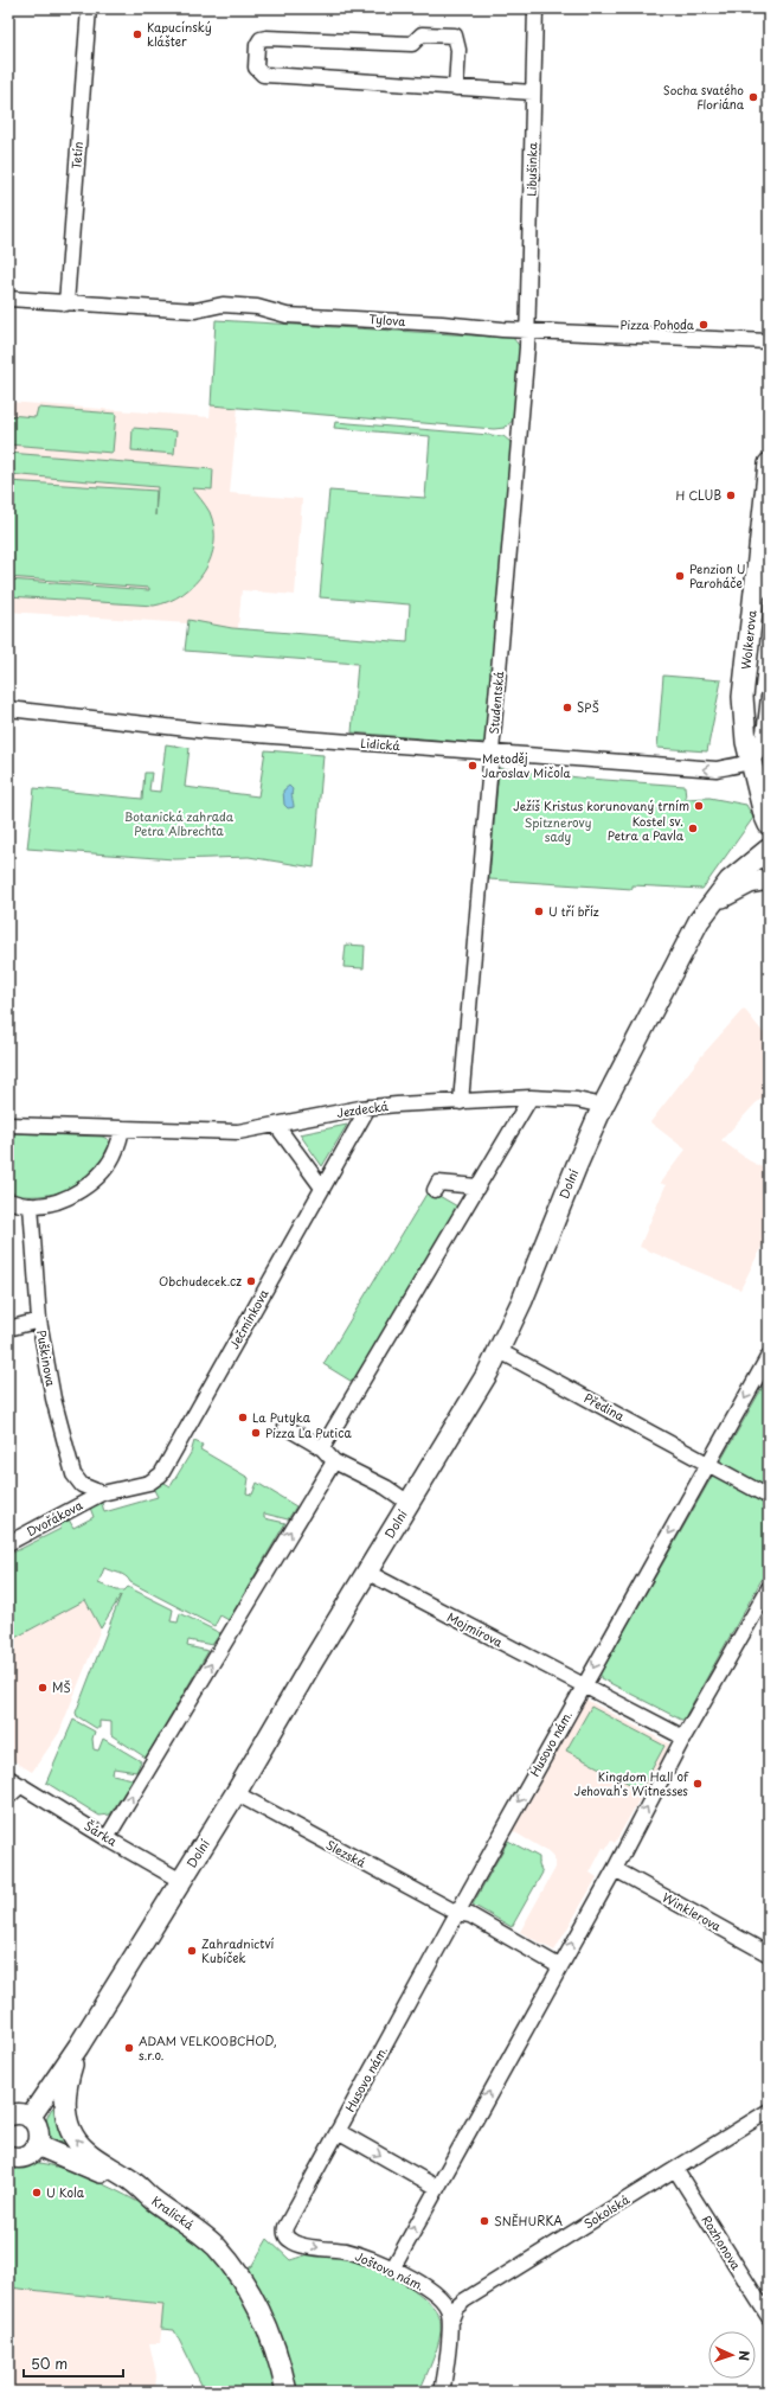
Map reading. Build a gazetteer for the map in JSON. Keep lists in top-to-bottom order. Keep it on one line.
{"streets":{"main road":["Wolkerova","Dolní","Kralická"],"street":["Tetín","Libušinka","Tylova","Studentská","Lidická","Jezdecká","Ječmínkova","Puškinova","Předina","Dvořákova","Mojmírova","Husovo nám.","Šárka","Slezská","Winklerova","Sokolská","Rozhonova","Joštovo nám."]},"crossings":[["Tetín","Tylova"],["Libušinka","Tylova"],["Libušinka","Studentská"],["Tylova","Studentská"],["Wolkerova","Lidická"],["Studentská","Lidická"],["Studentská","Jezdecká"],["Jezdecká","Dolní"],["Jezdecká","Ječmínkova"],["Dolní","Předina"],["Dolní","Mojmírova"],["Dolní","Šárka"],["Dolní","Slezská"],["Dolní","Kralická"],["Ječmínkova","Puškinova"],["Ječmínkova","Dvořákova"],["Puškinova","Dvořákova"],["Předina","Husovo nám."],["Mojmírova","Husovo nám."],["Husovo nám.","Slezská"],["Husovo nám.","Joštovo nám."],["Sokolská","Rozhonova"],["Sokolská","Joštovo nám."]],"one_way":["Kralická"],"parks":["Botanická zahrada Petra Albrechta","Spitznerovy sady"],"places":["Kapucínský klášter","Socha svatého Floriána","Pizza Pohoda","H CLUB","Penzion U Paroháče","SPŠ","Metoděj Jaroslav Mičola","Ježíš Kristus korunovaný trním","Kostel sv. Petra a Pavla","U tří bříz","Obchudecek.cz","La Putyka","Pizza La Putica","MŠ","Kingdom Hall of Jehovah's Witnesses","Zahradnictví Kubíček","ADAM VELKOOBCHOD, s.r.o.","U Kola","SNĚHURKA"],"scale_bar":"50 m","north":"right"}
